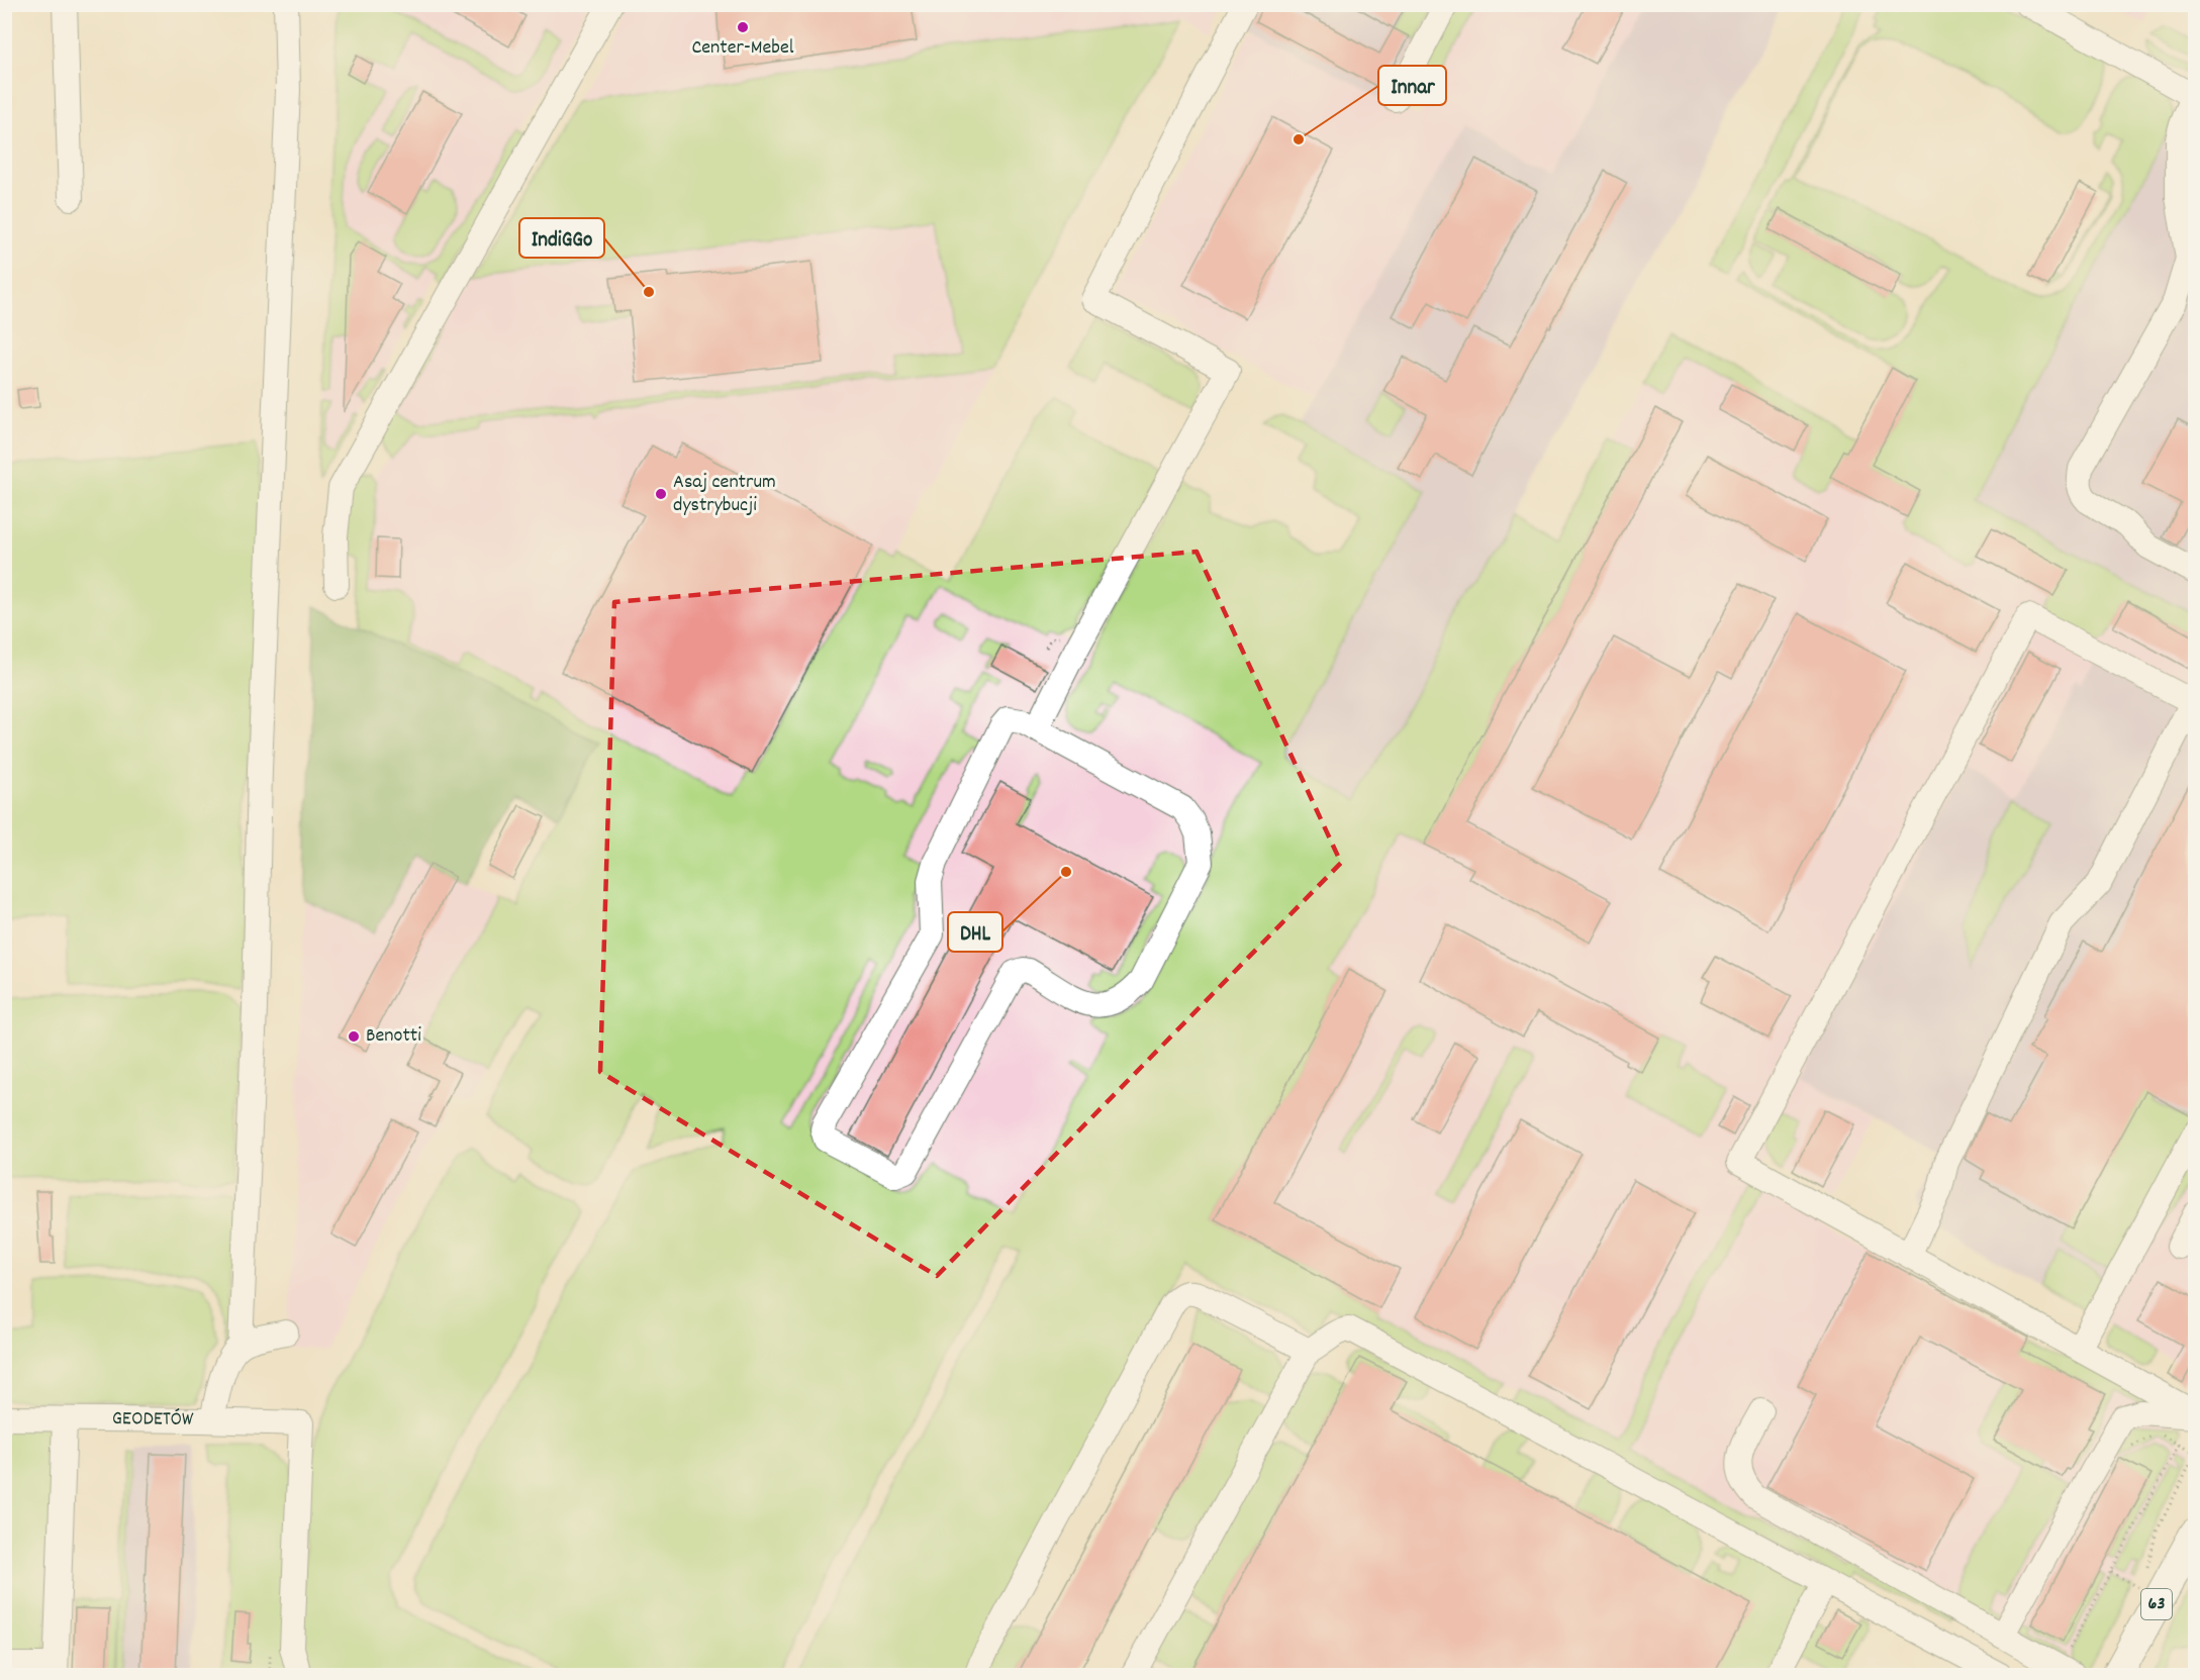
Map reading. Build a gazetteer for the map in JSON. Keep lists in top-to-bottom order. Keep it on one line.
{"streets":{"main road":["63"],"street":["GEODETÓW"]},"places":["Center-Mebel","Innar","IndiGGo","Asaj centrum dystrybucji","DHL","Benotti"]}
